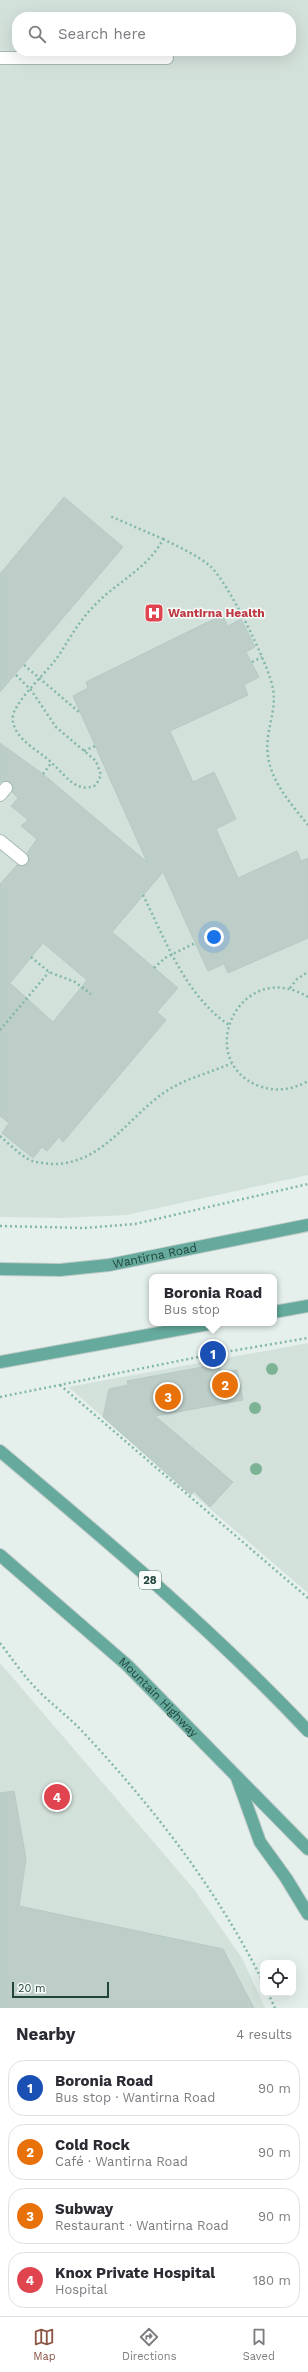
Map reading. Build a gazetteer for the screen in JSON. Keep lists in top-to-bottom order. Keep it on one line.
{"streets":{"main road":["Wantirna Road","28","Mountain Highway"]},"places":{"hospital":["Wantirna Health"]},"scale_bar":"20 m","page":{"search":"Search here","popup":["Boronia Road","Bus stop"],"pins":["1","2","3","4"],"scale":"20 m","heading":["Nearby","4 results"],"list":[{"mark":"1","name":"Boronia Road","note":"Bus stop · Wantirna Road","value":"90 m"},{"mark":"2","name":"Cold Rock","note":"Café · Wantirna Road","value":"90 m"},{"mark":"3","name":"Subway","note":"Restaurant · Wantirna Road","value":"90 m"},{"mark":"4","name":"Knox Private Hospital","note":"Hospital","value":"180 m"}],"nav":["Map","Directions","Saved"]}}
